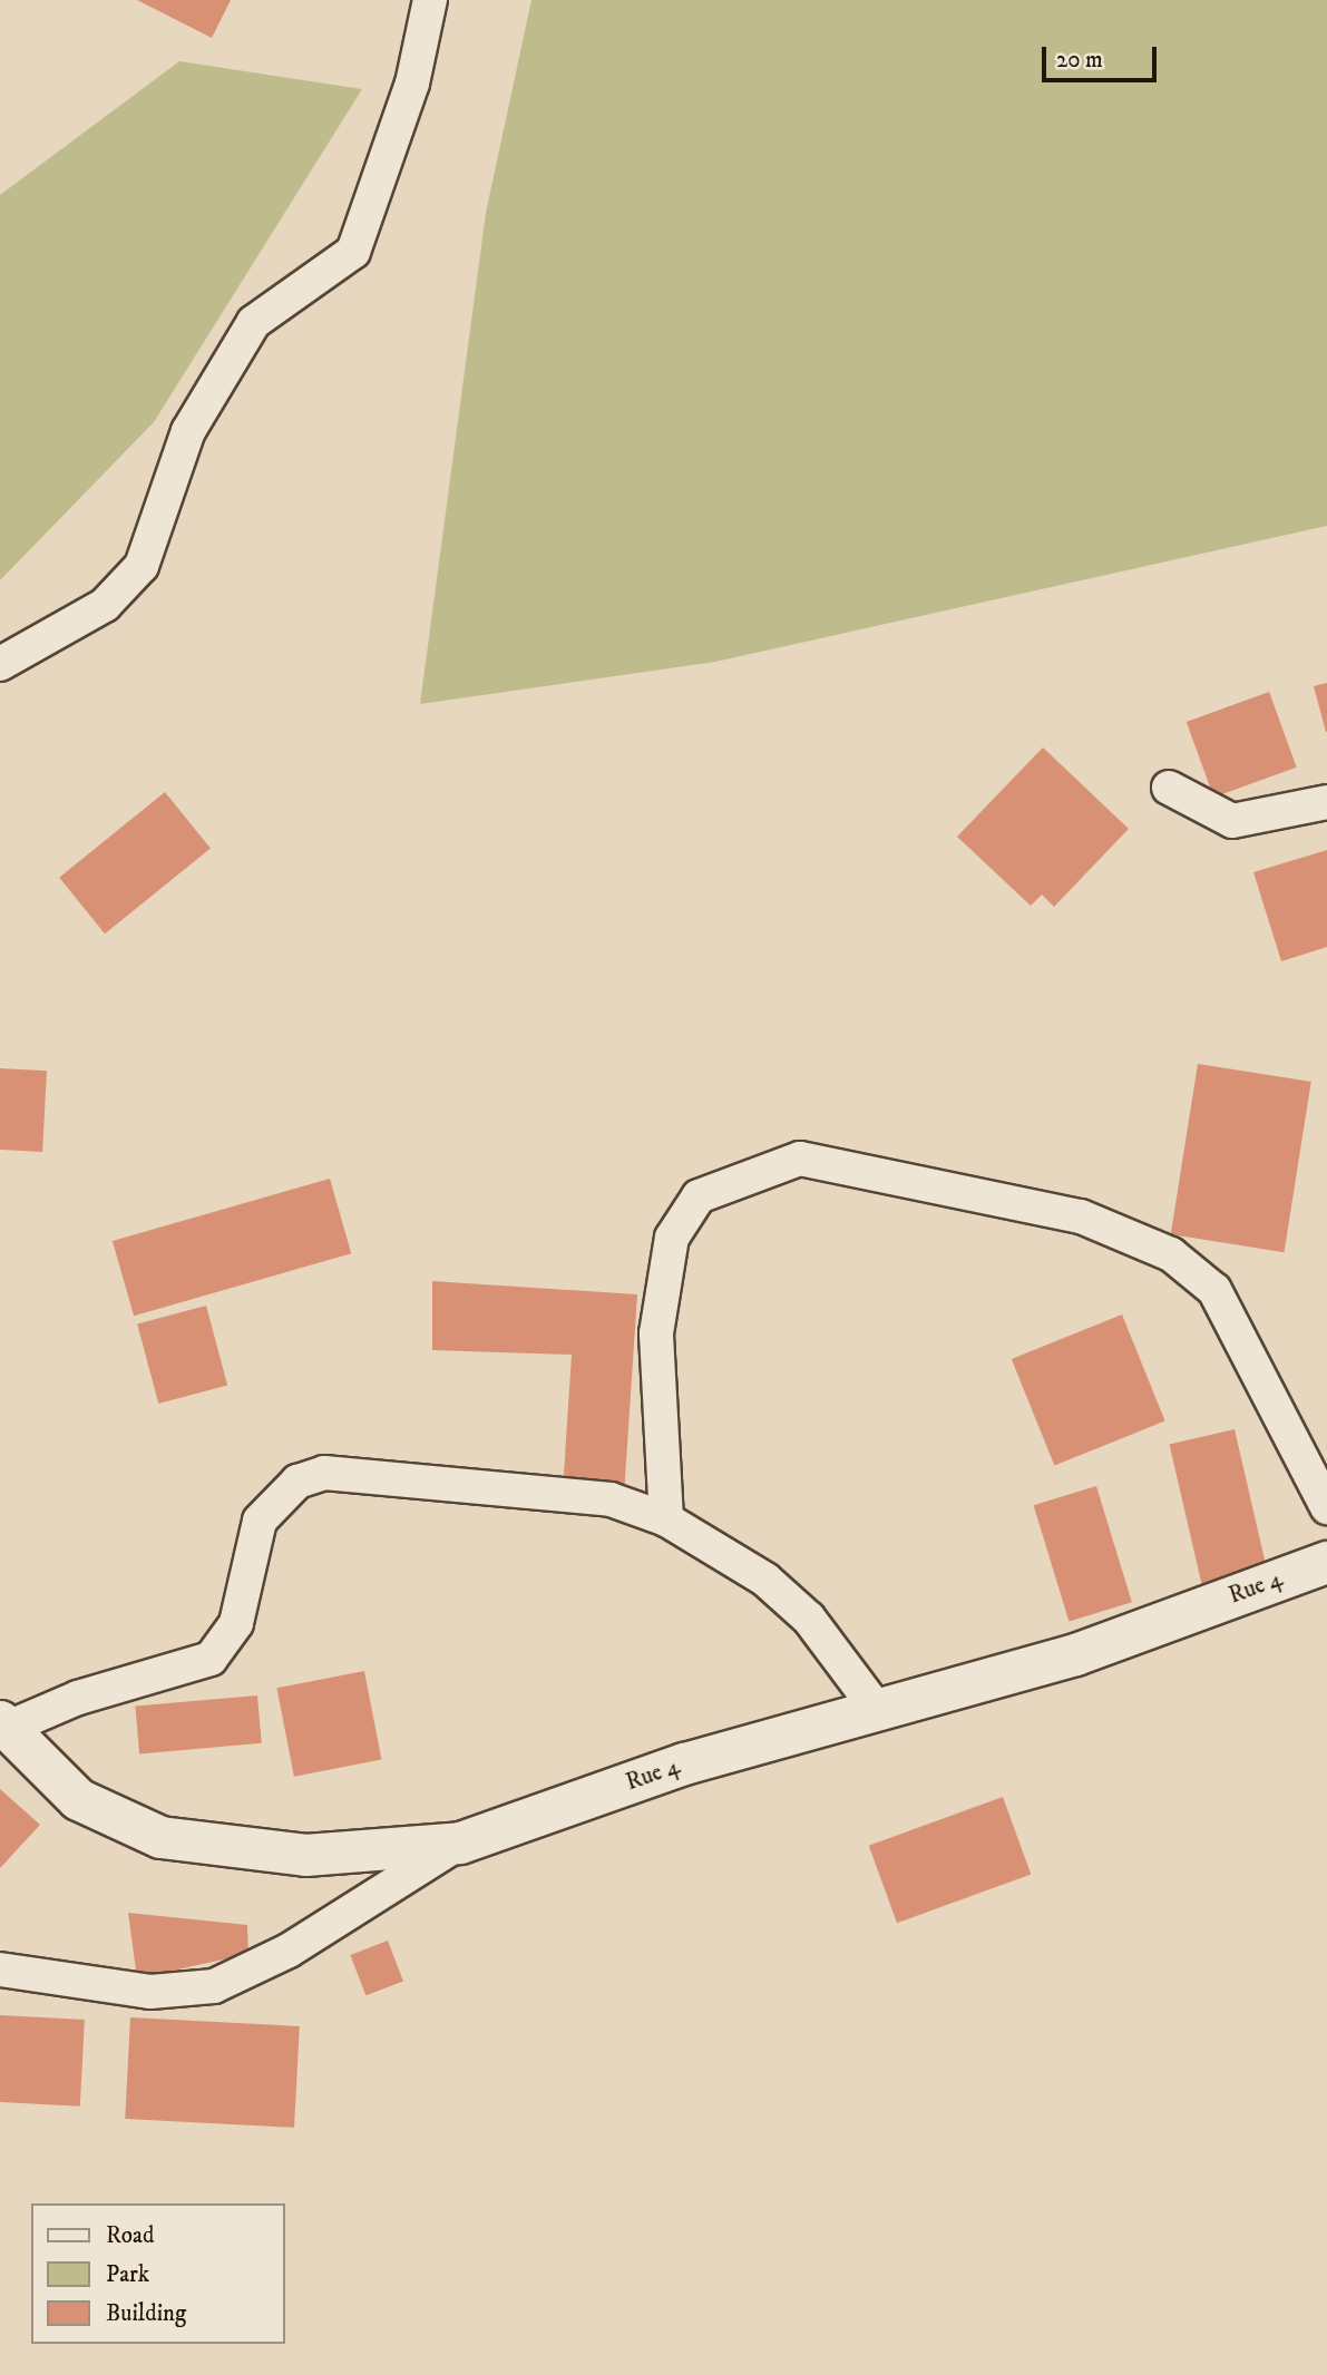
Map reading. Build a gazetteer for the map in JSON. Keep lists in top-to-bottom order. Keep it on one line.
{"streets":{"street":["Rue 4"]},"legend":["Road","Park","Building"],"scale_bar":"20 m"}
